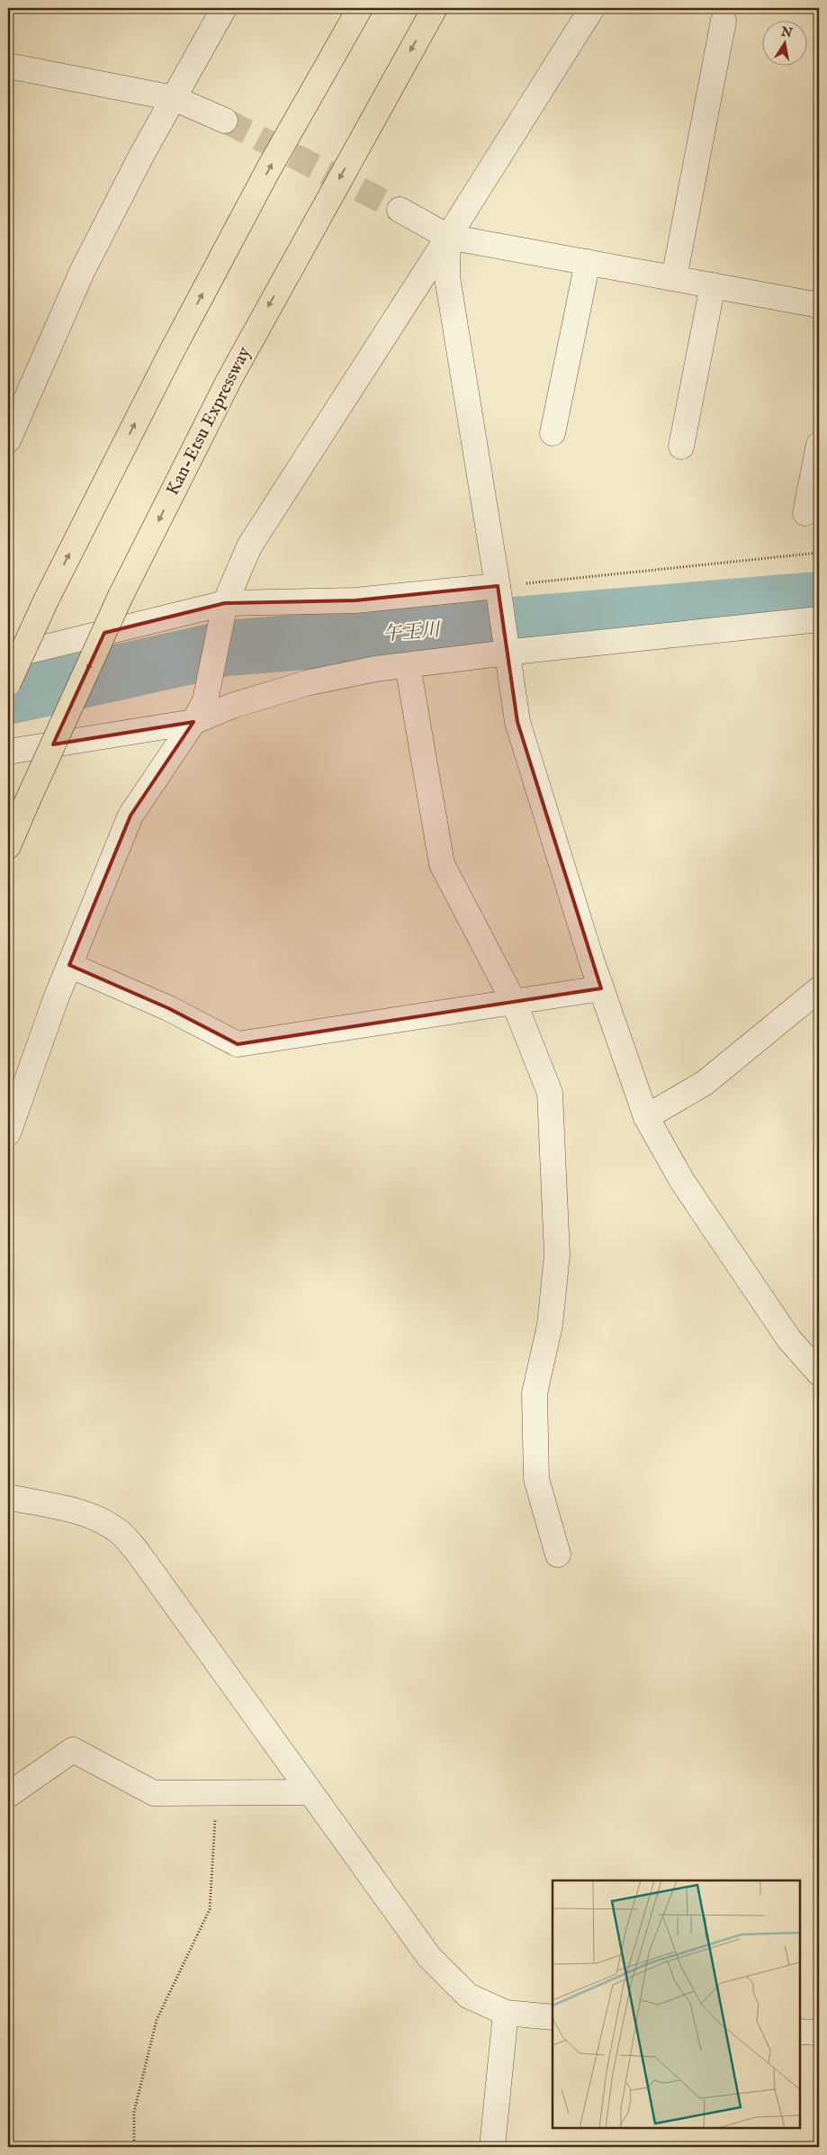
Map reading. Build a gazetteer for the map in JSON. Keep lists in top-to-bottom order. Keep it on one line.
{"streets":{"highway":["Kan-Etsu Expressway"]},"water":["午王川"],"north":"top"}
